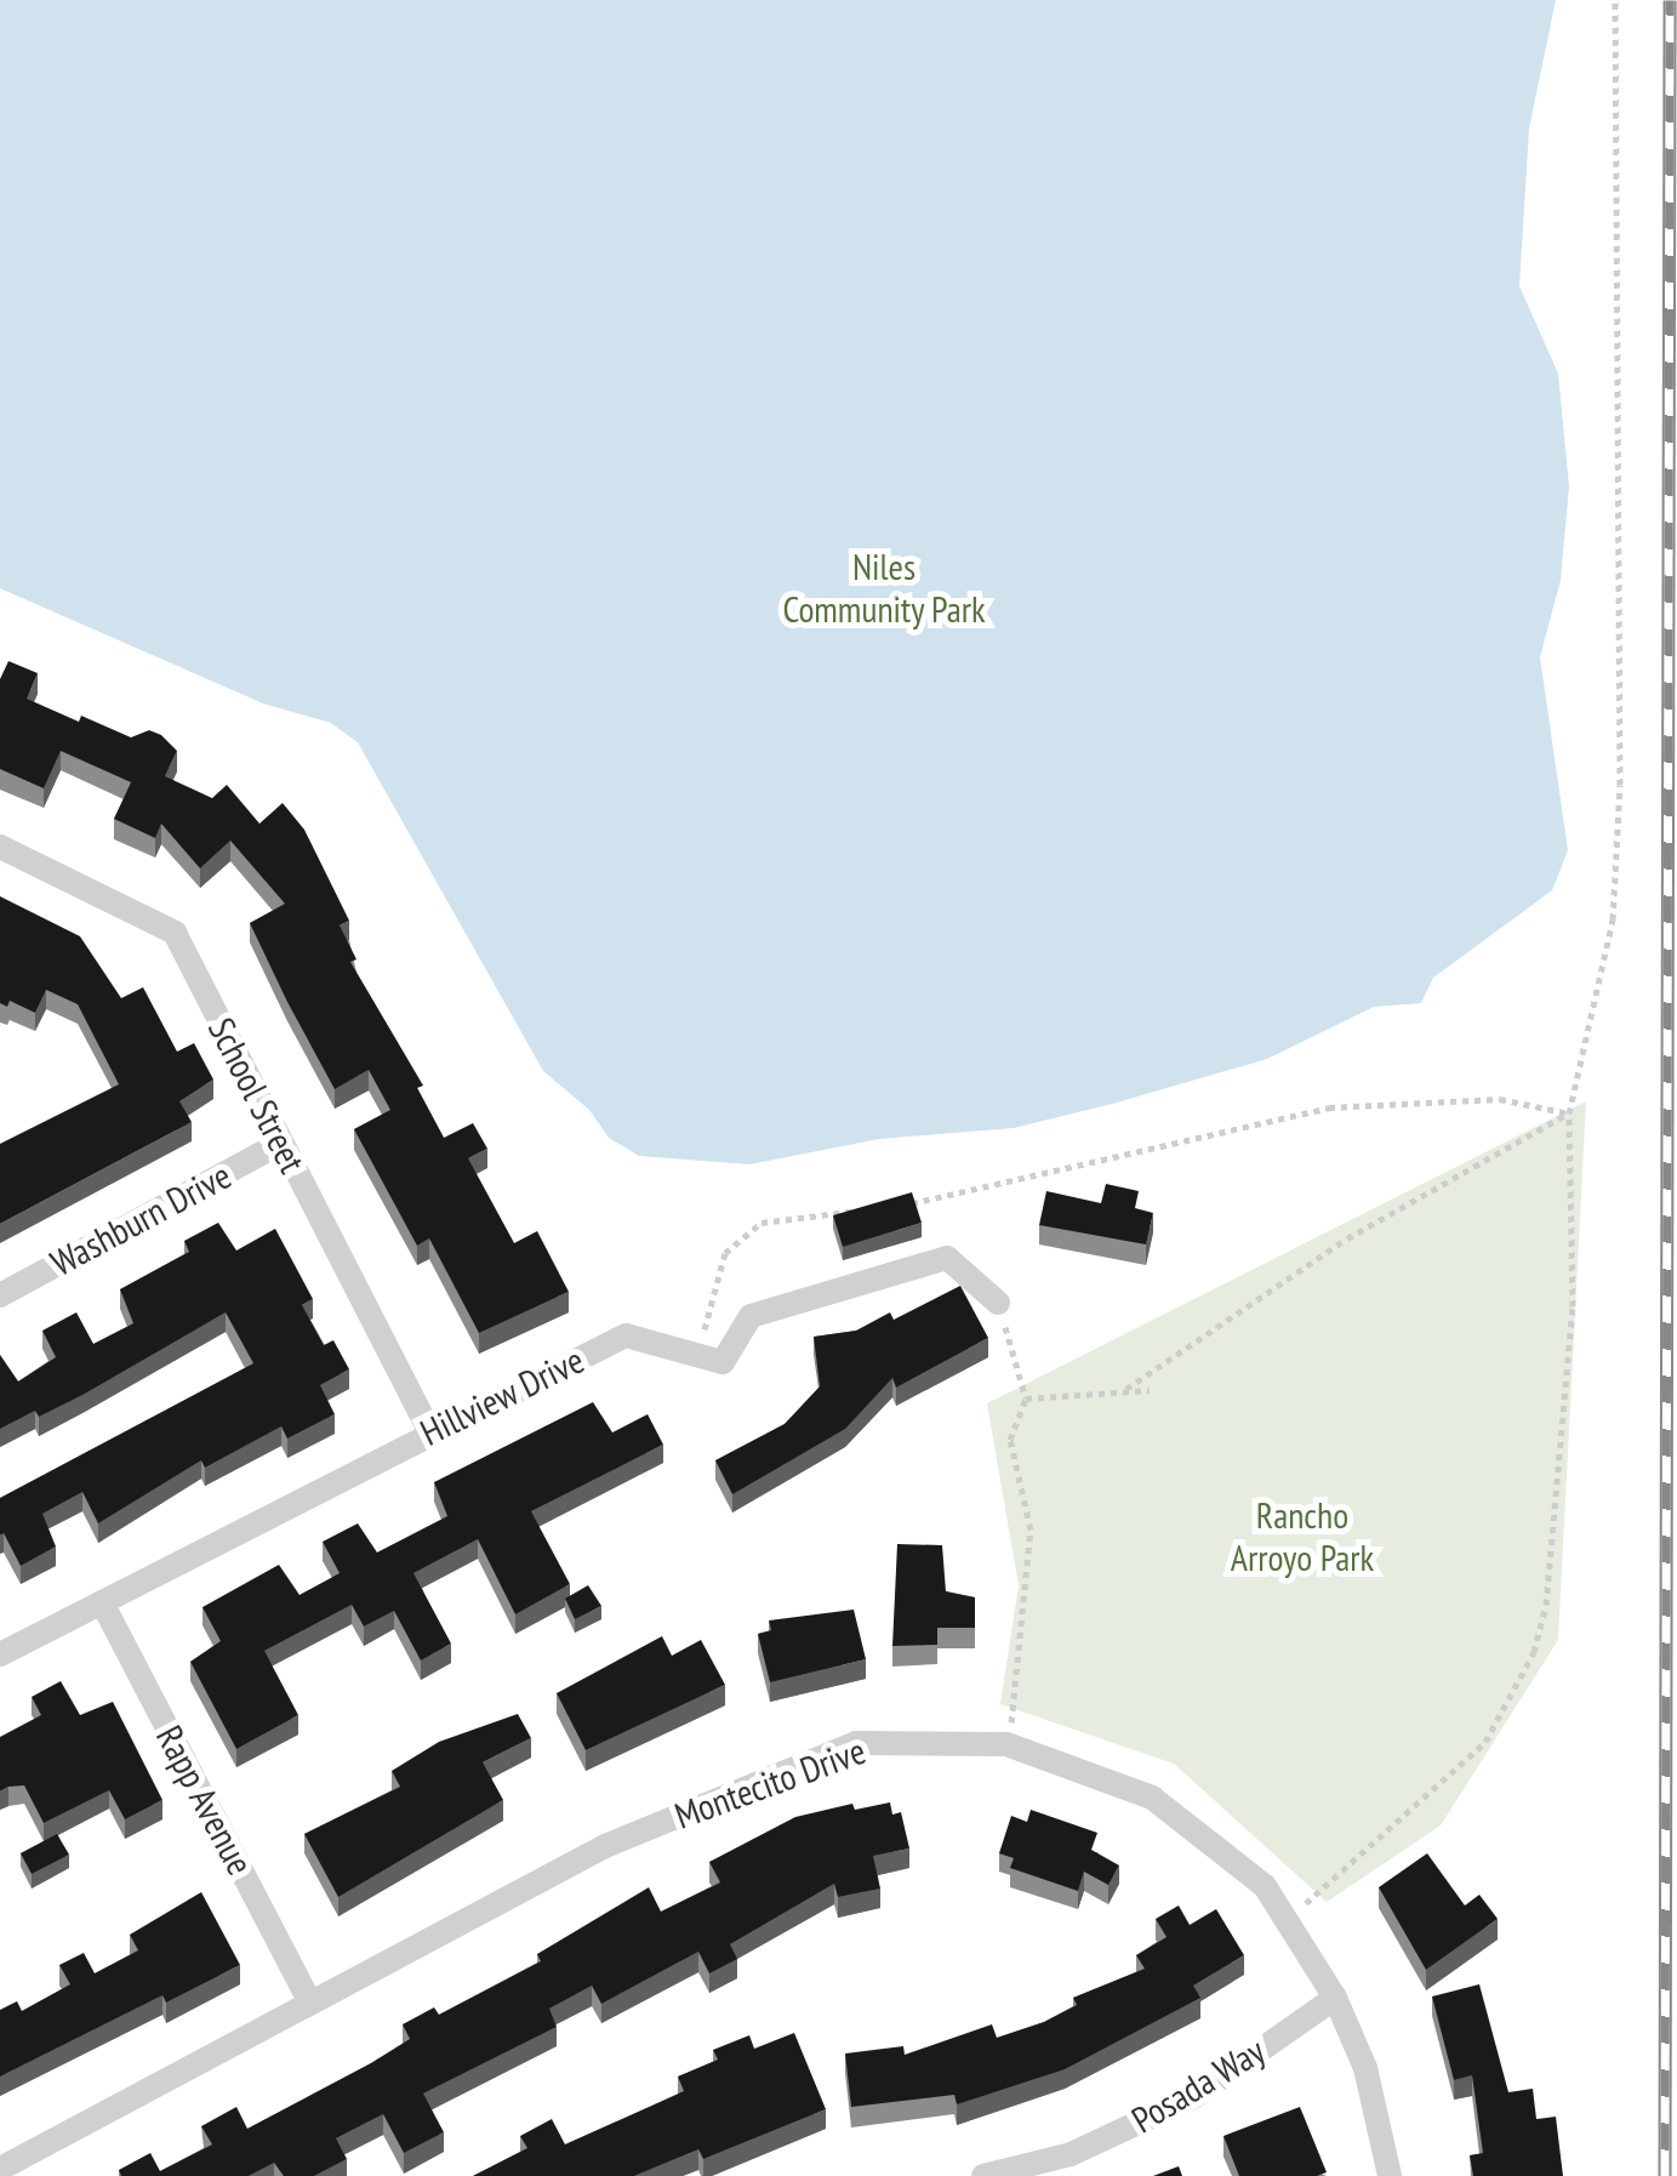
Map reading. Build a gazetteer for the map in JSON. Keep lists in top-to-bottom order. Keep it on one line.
{"streets":{"street":["School Street","Washburn Drive","Hillview Drive","Montecito Drive","Rapp Avenue","Posada Way"]},"crossings":[["School Street","Washburn Drive"],["School Street","Hillview Drive"],["Hillview Drive","Rapp Avenue"],["Montecito Drive","Rapp Avenue"],["Montecito Drive","Posada Way"]],"parks":["Niles Community Park","Rancho Arroyo Park"]}
